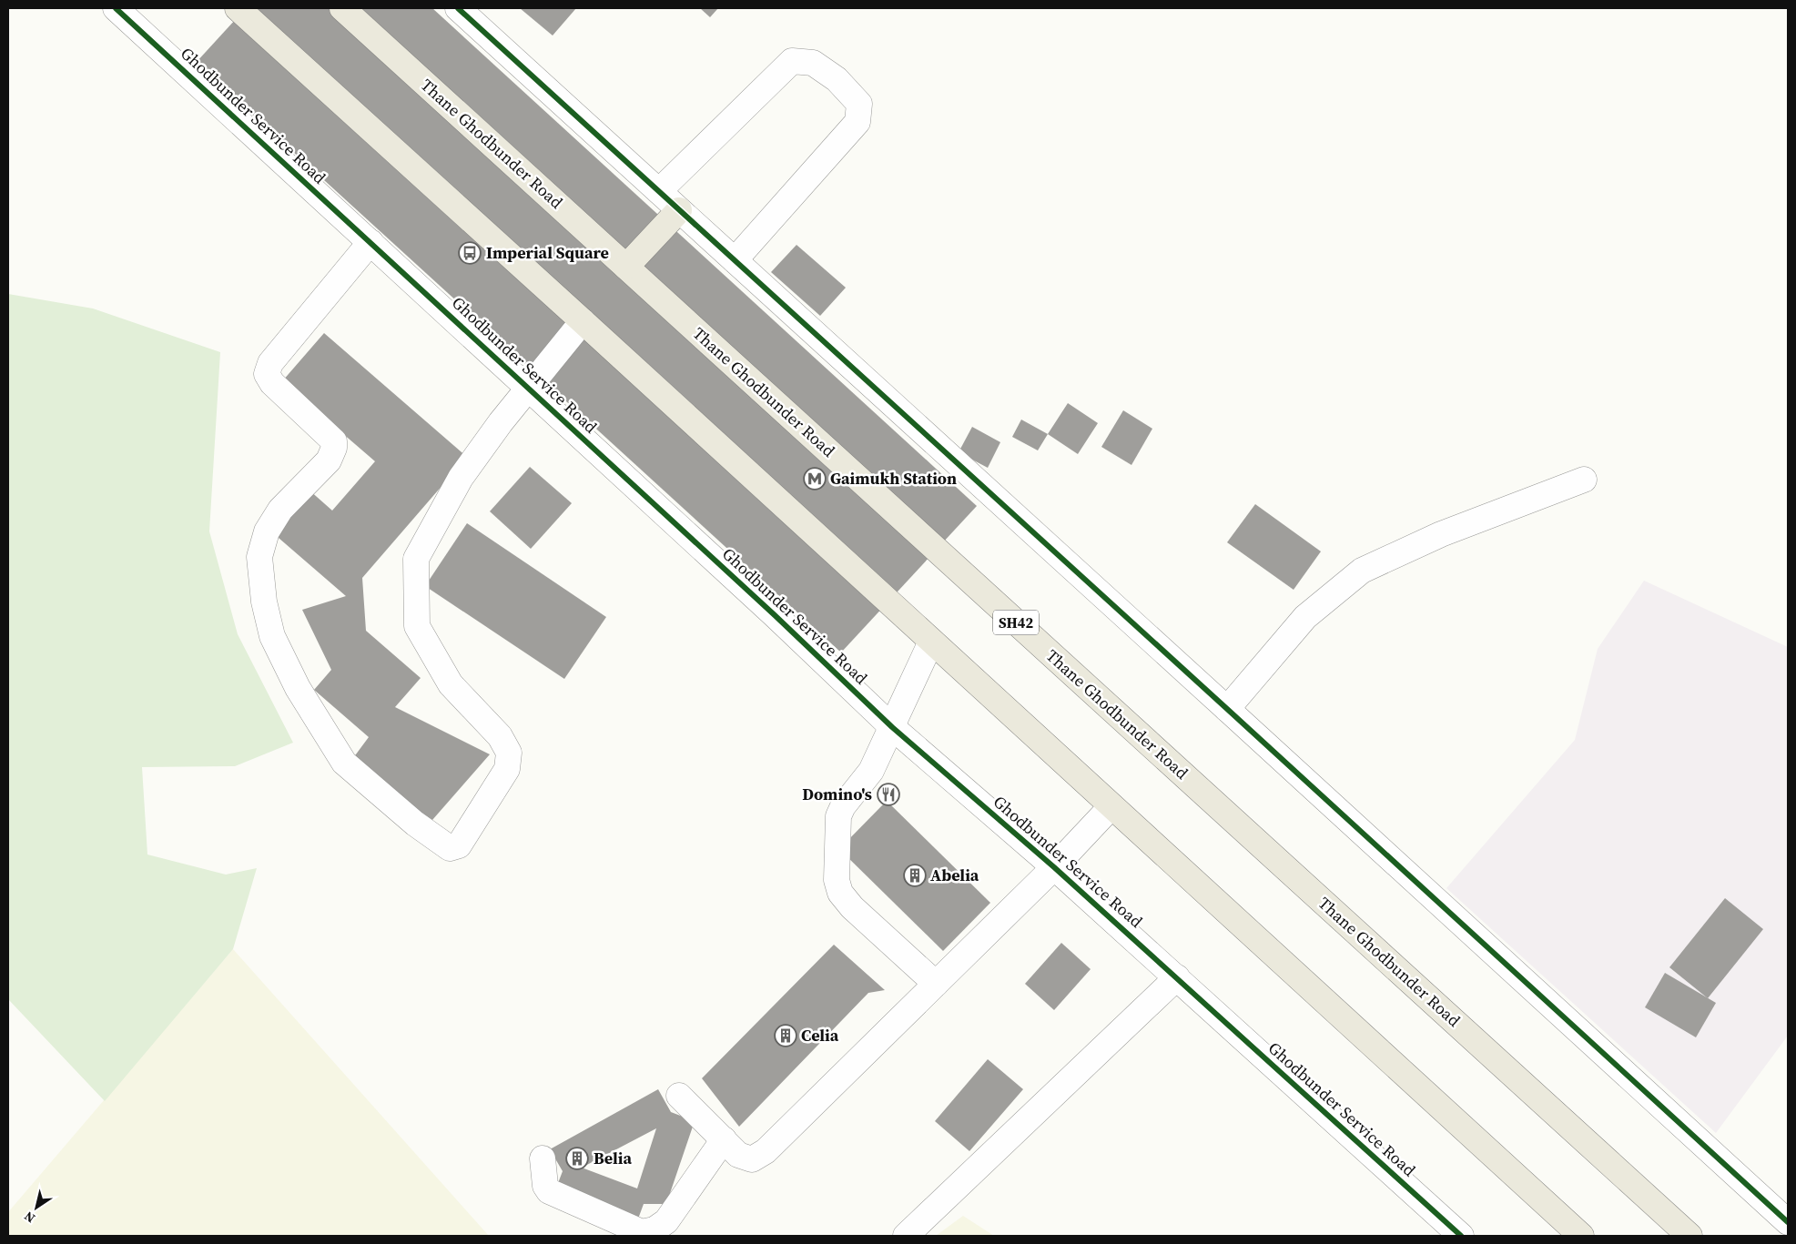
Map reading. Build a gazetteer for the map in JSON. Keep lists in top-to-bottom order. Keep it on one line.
{"streets":{"main road":["Thane Ghodbunder Road","SH42"],"street":["Ghodbunder Service Road"]},"places":{"bus stop":["Imperial Square"],"metro station":["Gaimukh Station"],"restaurant":["Domino's"],"building":["Abelia","Celia","Belia"]},"north":"bottom left"}
